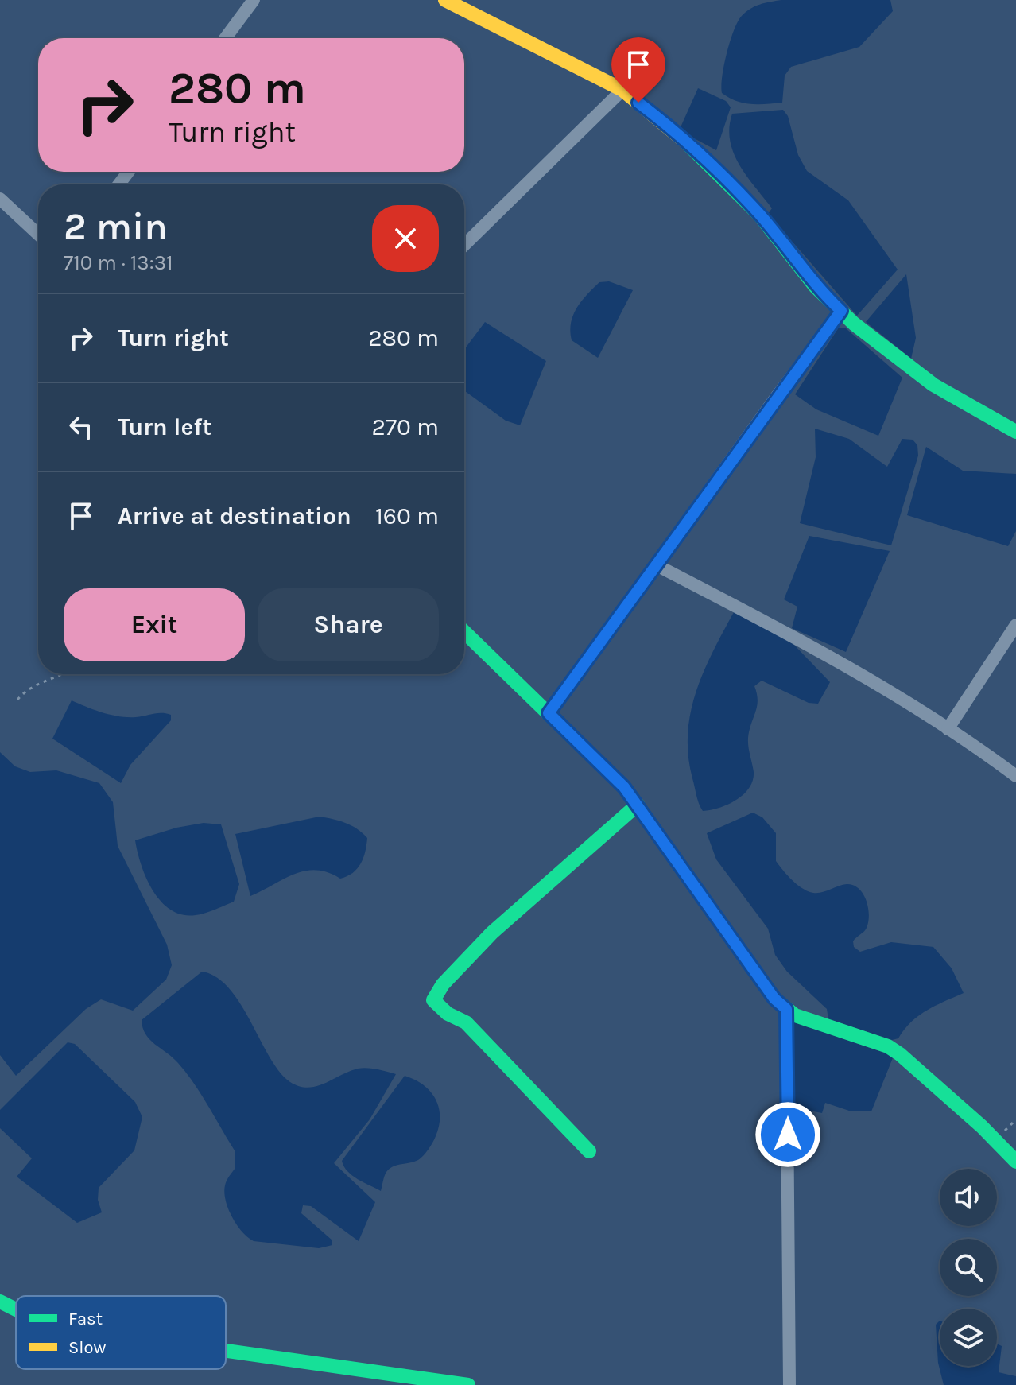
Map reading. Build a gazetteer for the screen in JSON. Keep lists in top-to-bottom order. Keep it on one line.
{"legend":["Fast","Slow"],"page":{"turn":["280 m","Turn right"],"heading":["2 min","710 m · 13:31"],"list":[{"name":"Turn right","value":"280 m"},{"name":"Turn left","value":"270 m"},{"name":"Arrive at destination","value":"160 m"}],"buttons":["Exit","Share"]}}
